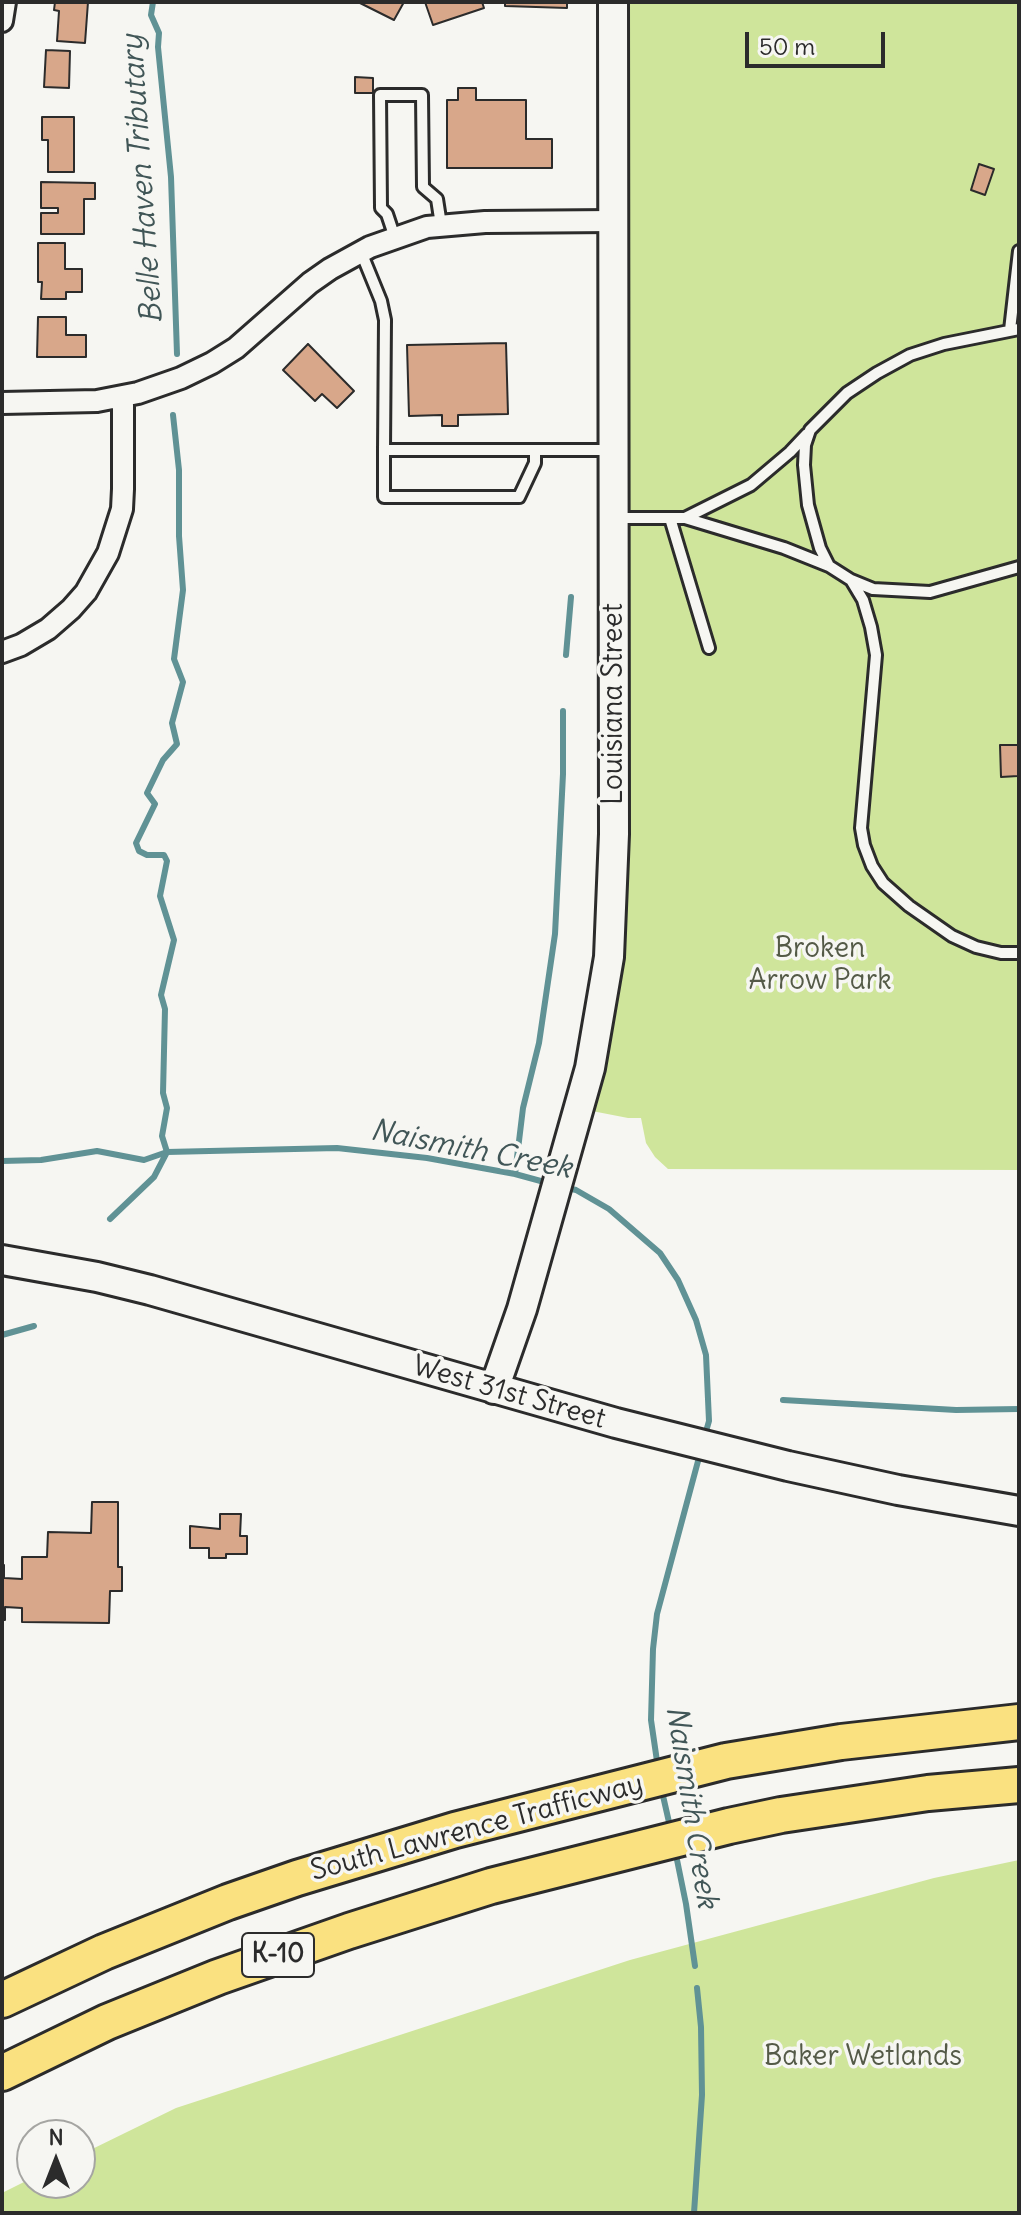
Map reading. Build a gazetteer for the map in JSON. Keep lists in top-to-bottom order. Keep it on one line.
{"streets":{"highway":["South Lawrence Trafficway","K-10"],"main road":["Louisiana Street","West 31st Street"]},"crossings":[["Louisiana Street","West 31st Street"]],"water":["Belle Haven Tributary","Naismith Creek"],"parks":["Broken Arrow Park","Baker Wetlands"],"scale_bar":"50 m","north":"top"}
